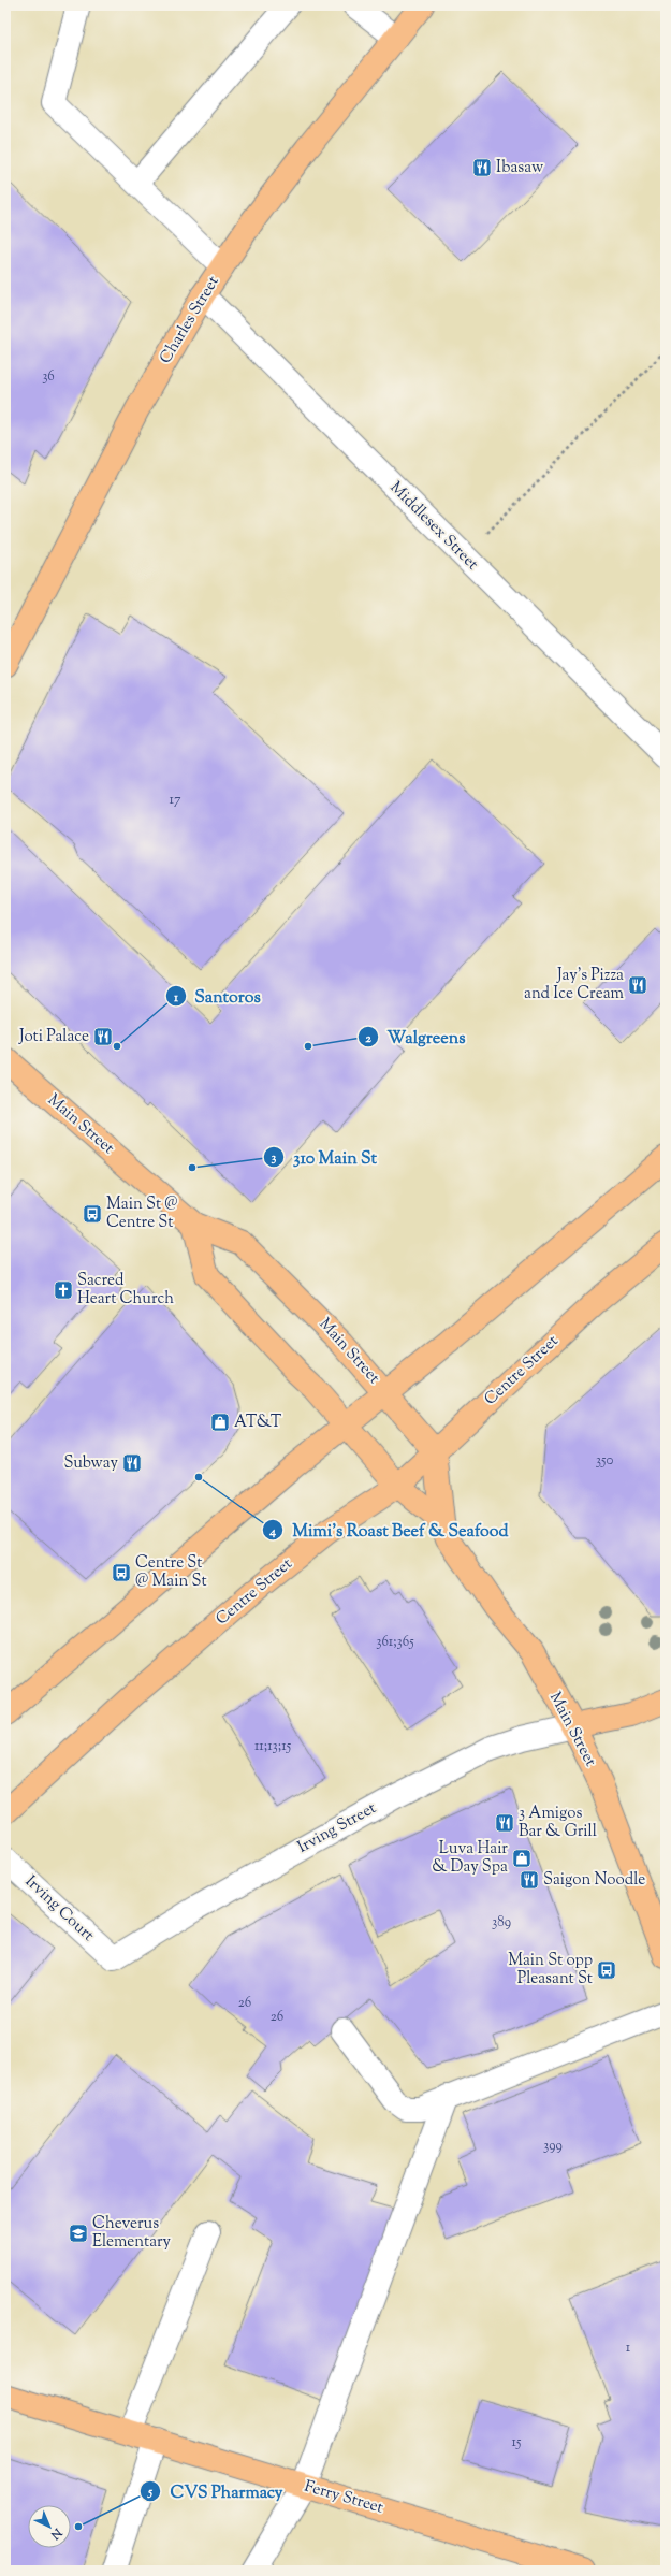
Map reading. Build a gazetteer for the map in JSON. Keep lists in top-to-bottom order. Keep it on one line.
{"streets":{"main road":["Charles Street","Main Street","Centre Street","Ferry Street"],"street":["Middlesex Street","Irving Street","Irving Court"]},"crossings":[["Charles Street","Middlesex Street"],["Main Street","Centre Street"],["Main Street","Irving Street"],["Irving Street","Irving Court"]],"places":{"restaurant":["Ibasaw","Jay's Pizza and Ice Cream","Joti Palace","Subway","3 Amigos Bar & Grill","Saigon Noodle"],"other":["Santoros","Walgreens","310 Main St","Mimi's Roast Beef & Seafood","CVS Pharmacy"],"bus stop":["Main St @ Centre St","Centre St @ Main St","Main St opp Pleasant St"],"church":["Sacred Heart Church"],"shop":["AT&T","Luva Hair & Day Spa"],"school or university":["Cheverus Elementary"]},"house_numbers":["36","17","350","361;365","11;13;15","389","26","26","399","1","15"],"north":"bottom right"}
